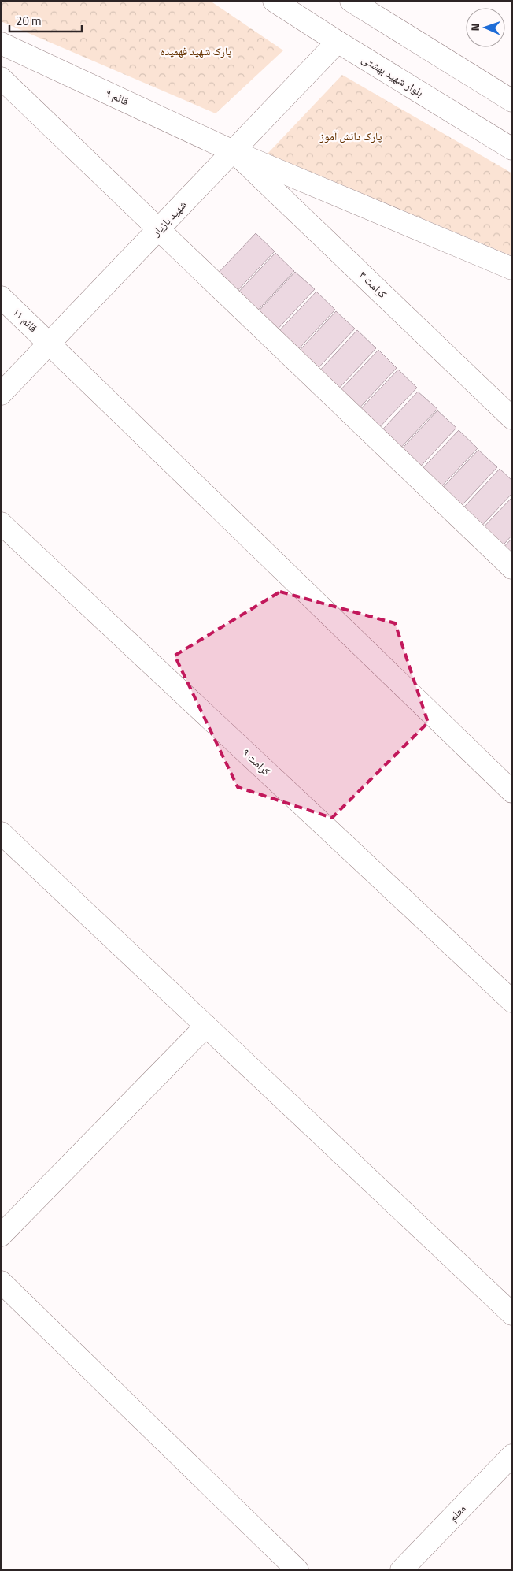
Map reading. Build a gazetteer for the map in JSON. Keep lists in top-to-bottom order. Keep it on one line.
{"streets":{"street":["بلوار شهید بهشتی","قائم ۹","شهید بازیار","کرامت ۳","قائم ۱۱","کرامت ۹","معلم"]},"crossings":[["بلوار شهید بهشتی","شهید بازیار"],["قائم ۹","شهید بازیار"],["قائم ۹","کرامت ۳"],["شهید بازیار","کرامت ۳"],["شهید بازیار","قائم ۱۱"]],"parks":["پارک شهید فهمیده","پارک دانش آموز"],"scale_bar":"20 m","north":"left"}
